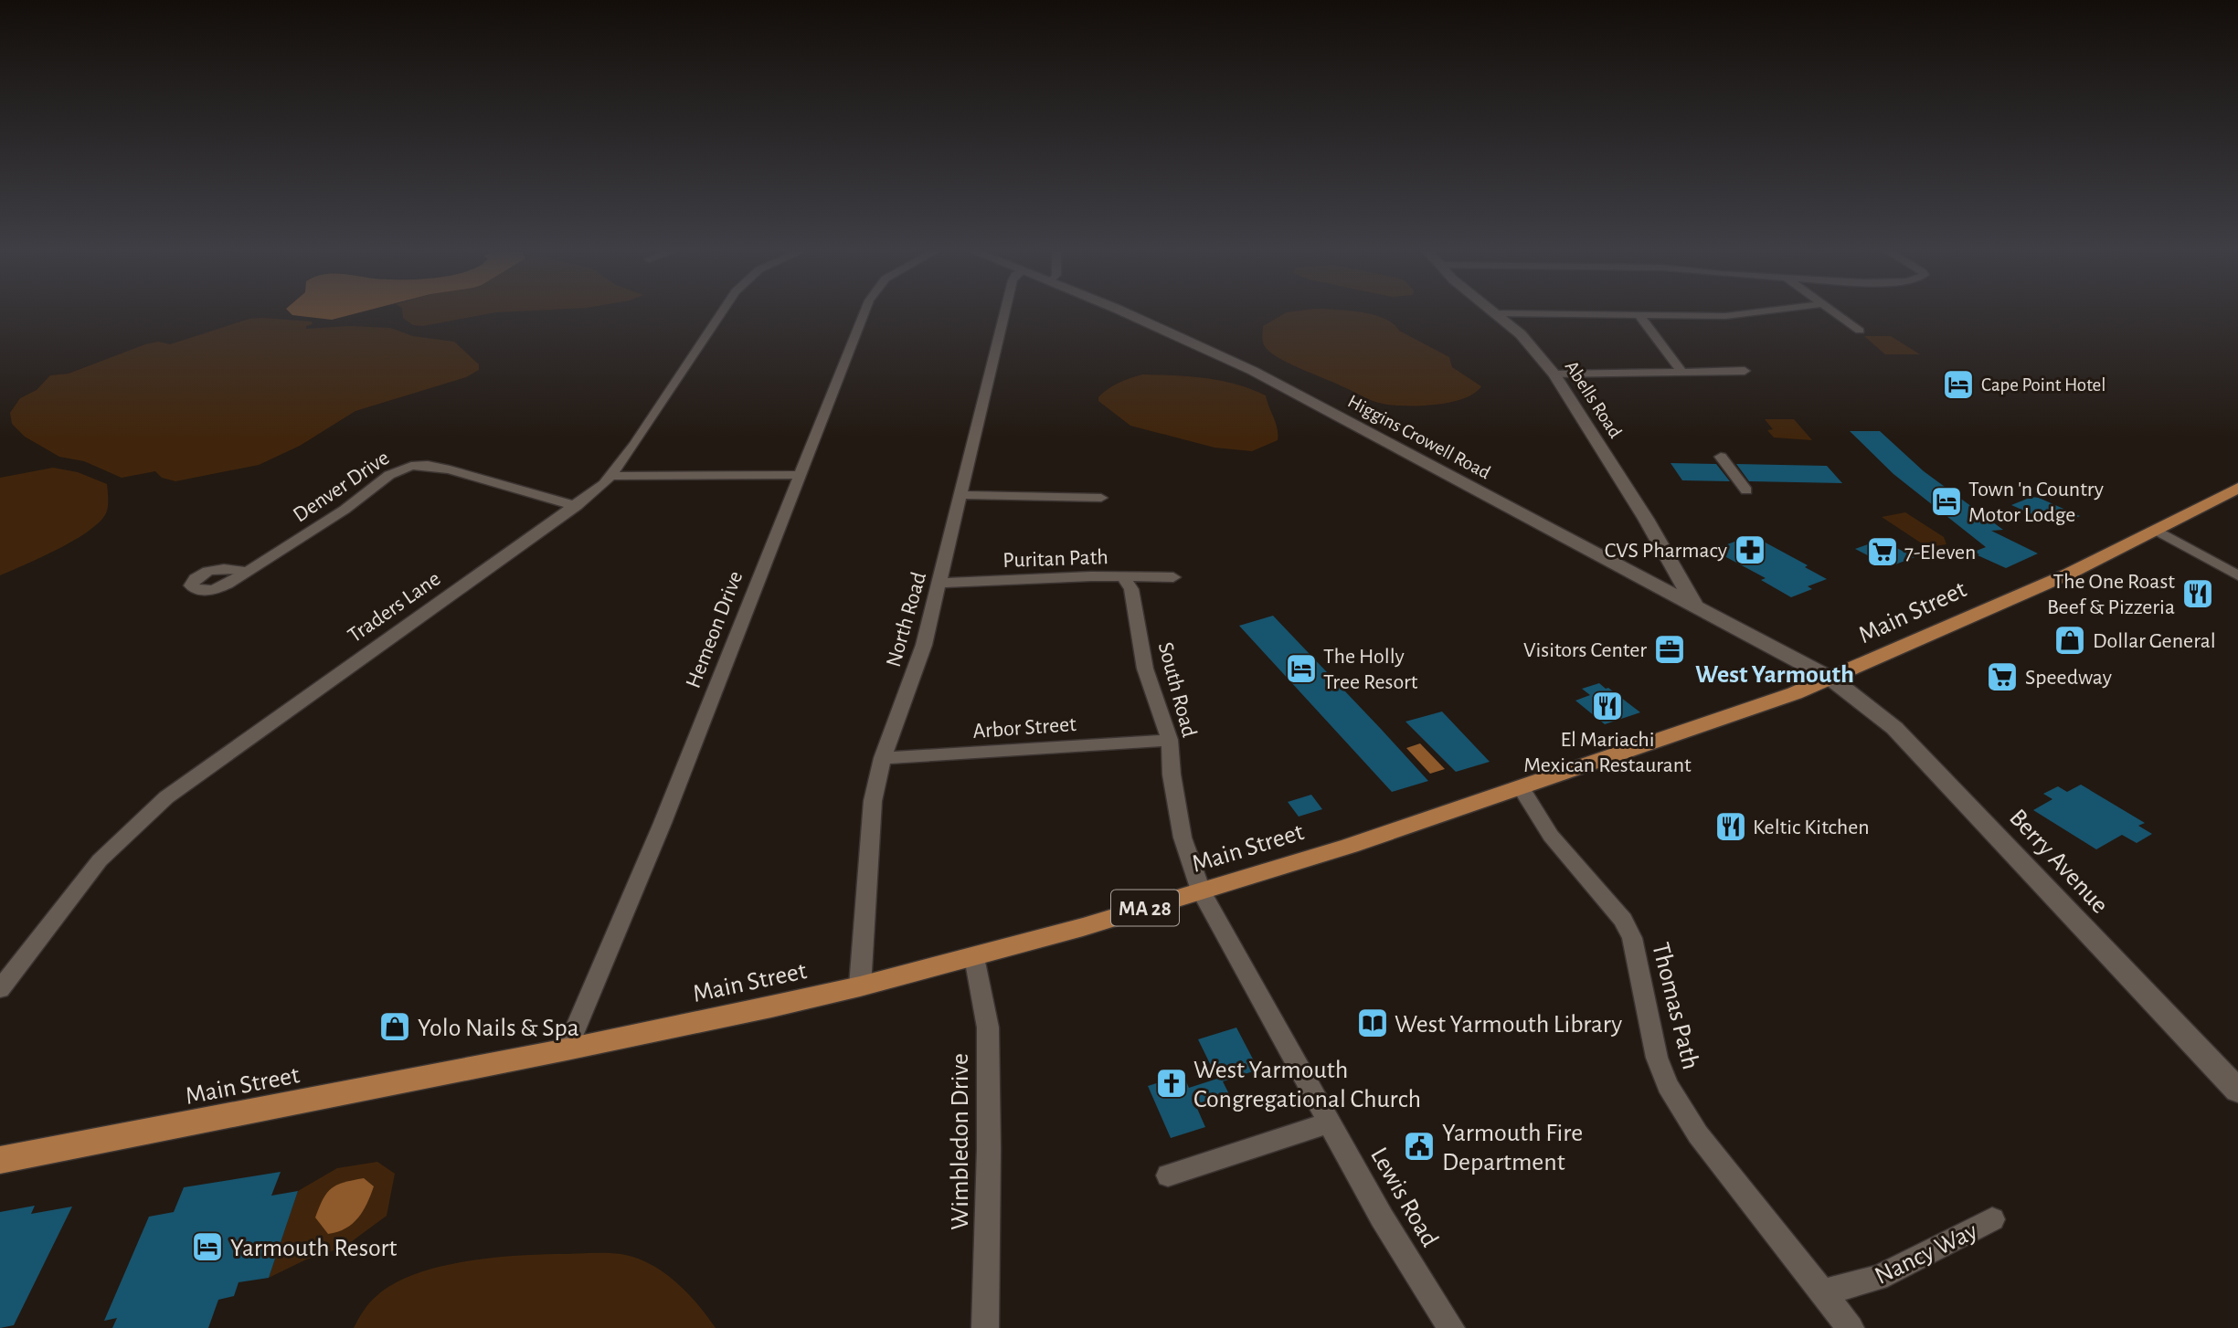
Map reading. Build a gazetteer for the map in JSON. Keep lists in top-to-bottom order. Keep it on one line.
{"streets":{"main road":["Main Street","MA 28"],"street":["Abells Road","Higgins Crowell Road","Denver Drive","Puritan Path","Traders Lane","North Road","Hemeon Drive","South Road","Arbor Street","Berry Avenue","Thomas Path","Wimbledon Drive","Lewis Road","Nancy Way"]},"crossings":[["Abells Road","Higgins Crowell Road"],["Higgins Crowell Road","Main Street"],["Higgins Crowell Road","Berry Avenue"],["Denver Drive","Traders Lane"],["Puritan Path","North Road"],["Puritan Path","South Road"],["Main Street","North Road"],["Main Street","Hemeon Drive"],["Main Street","South Road"],["Main Street","Berry Avenue"],["Main Street","Thomas Path"],["Main Street","Wimbledon Drive"],["Main Street","Lewis Road"],["North Road","Arbor Street"],["South Road","Arbor Street"],["South Road","Lewis Road"],["Thomas Path","Nancy Way"]],"districts":["West Yarmouth"],"places":{"hotel":["Cape Point Hotel","Town 'n Country Motor Lodge","The Holly Tree Resort","Yarmouth Resort"],"pharmacy":["CVS Pharmacy"],"supermarket":["7-Eleven","Speedway"],"restaurant":["The One Roast Beef & Pizzeria","El Mariachi Mexican Restaurant","Keltic Kitchen"],"shop":["Dollar General","Yolo Nails & Spa"],"office":["Visitors Center"],"library":["West Yarmouth Library"],"church":["West Yarmouth Congregational Church"],"public building":["Yarmouth Fire Department"]}}
